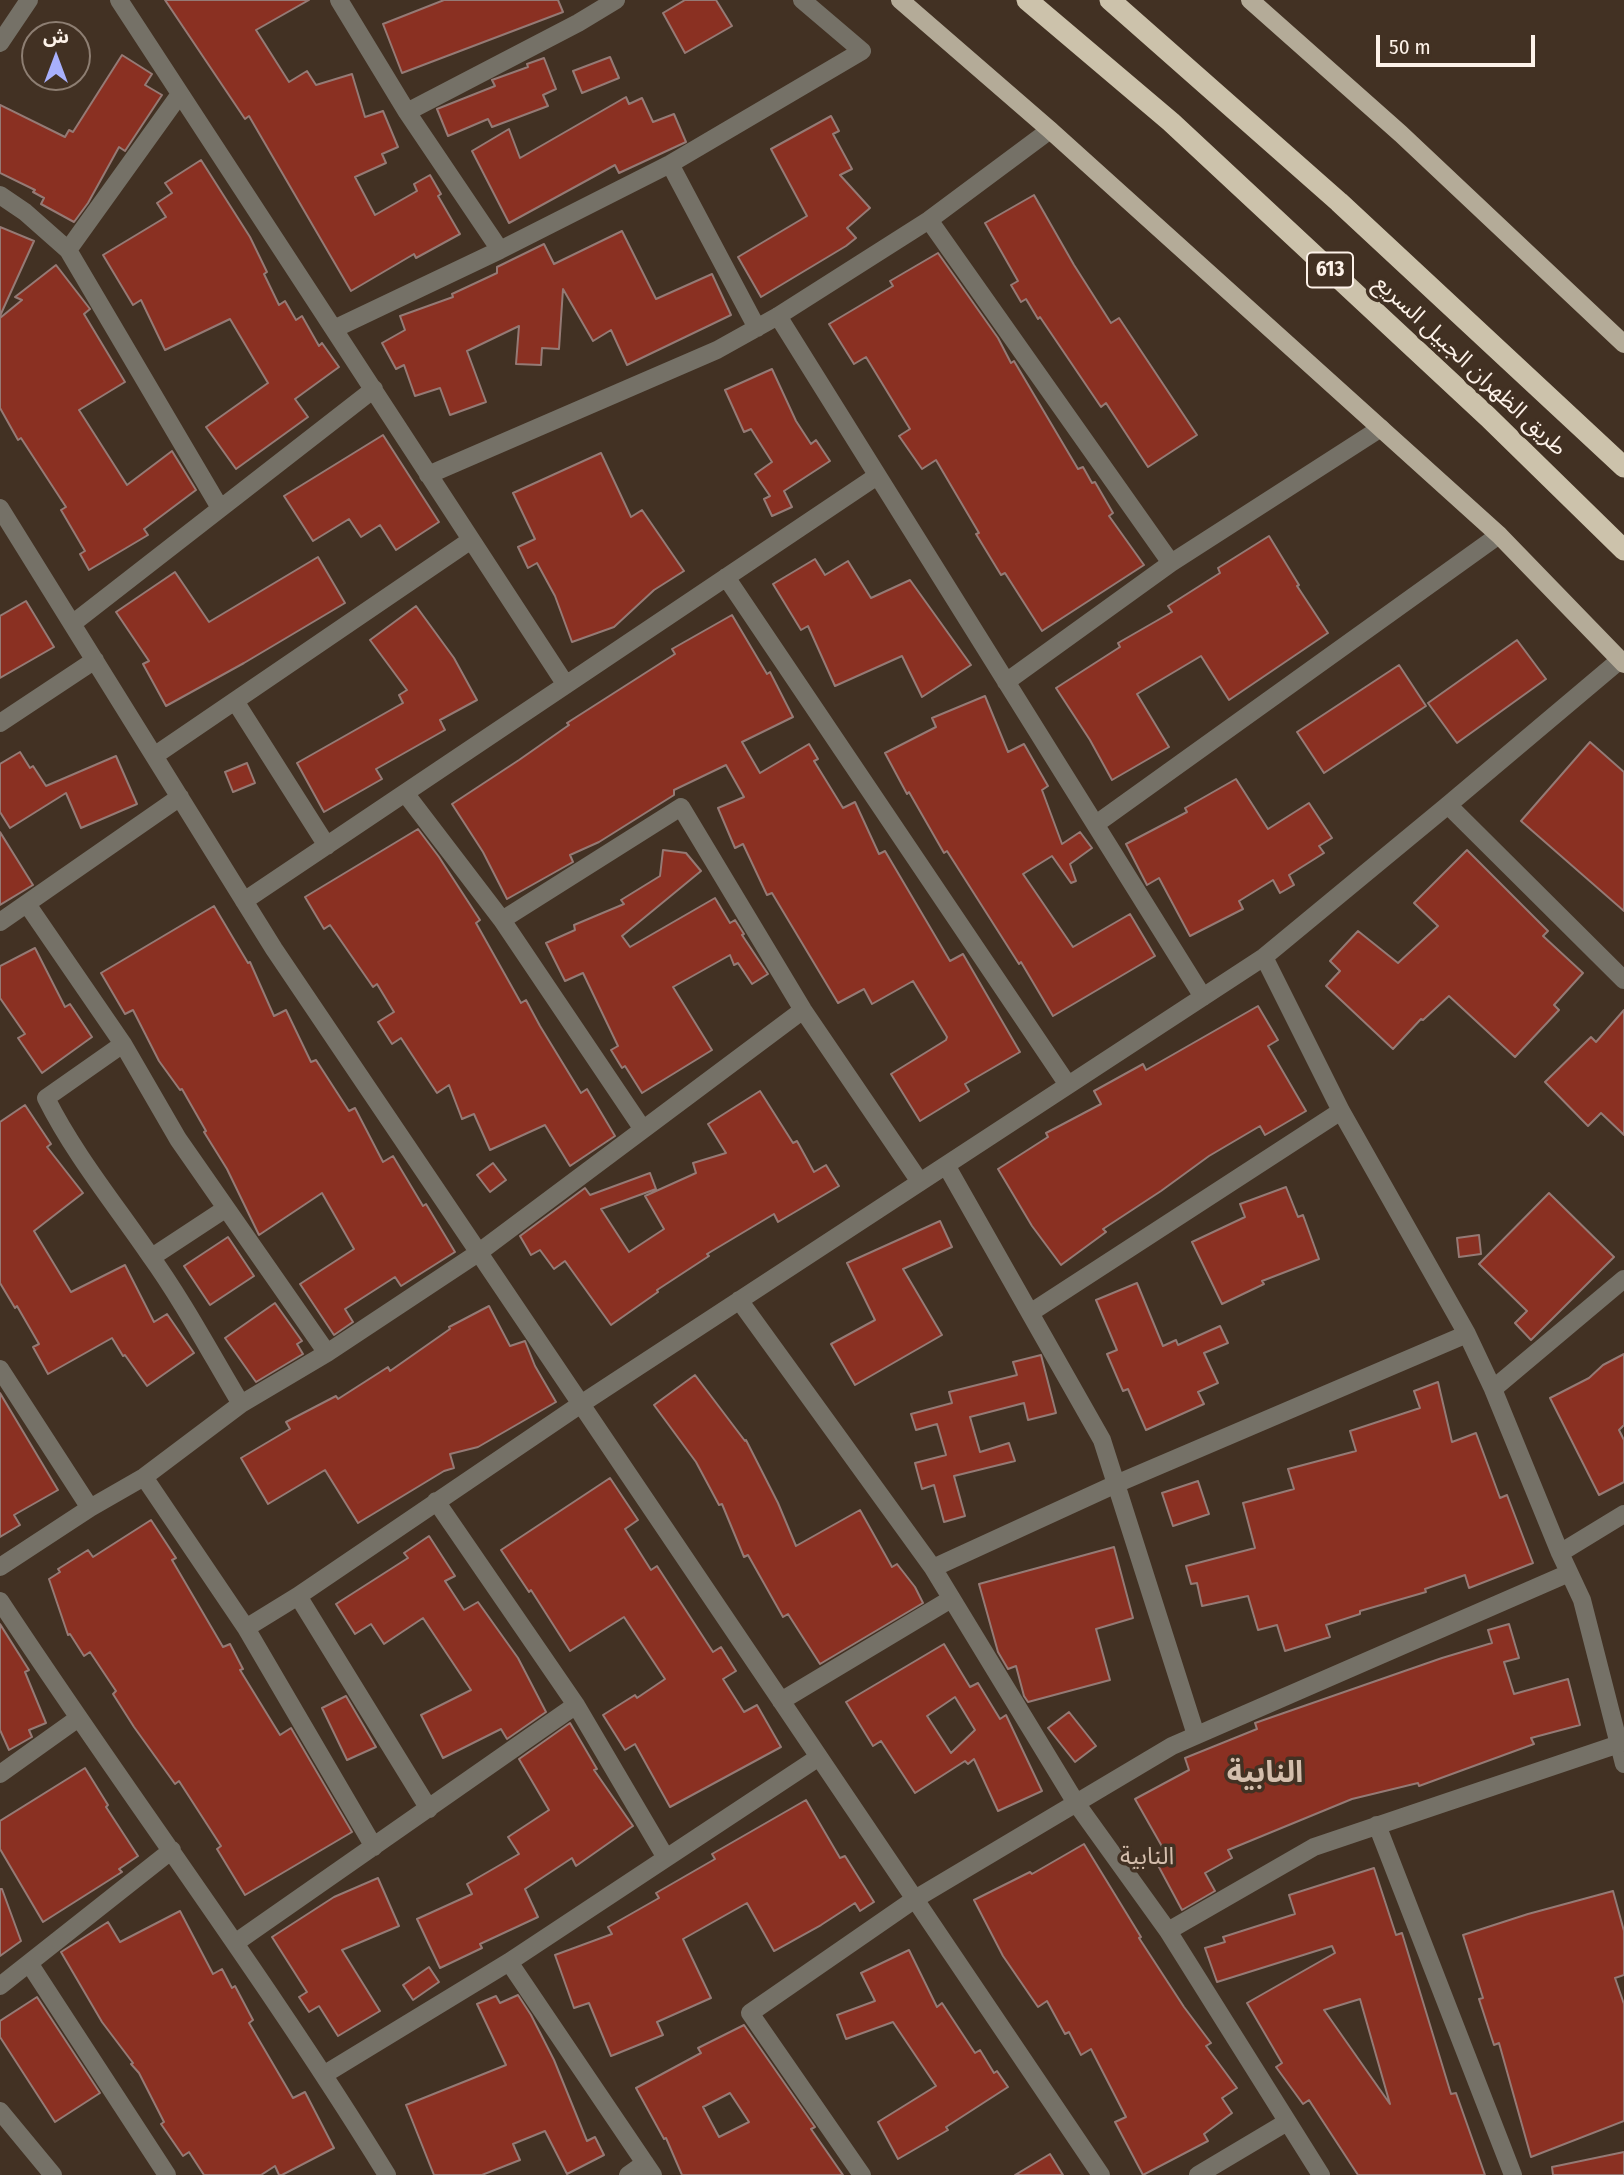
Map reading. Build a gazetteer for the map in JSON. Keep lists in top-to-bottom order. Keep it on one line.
{"streets":{"highway":["613","طريق الظهران الجبيل السريع"]},"districts":["النابية","النابية"],"scale_bar":"50 m","north":"top"}
